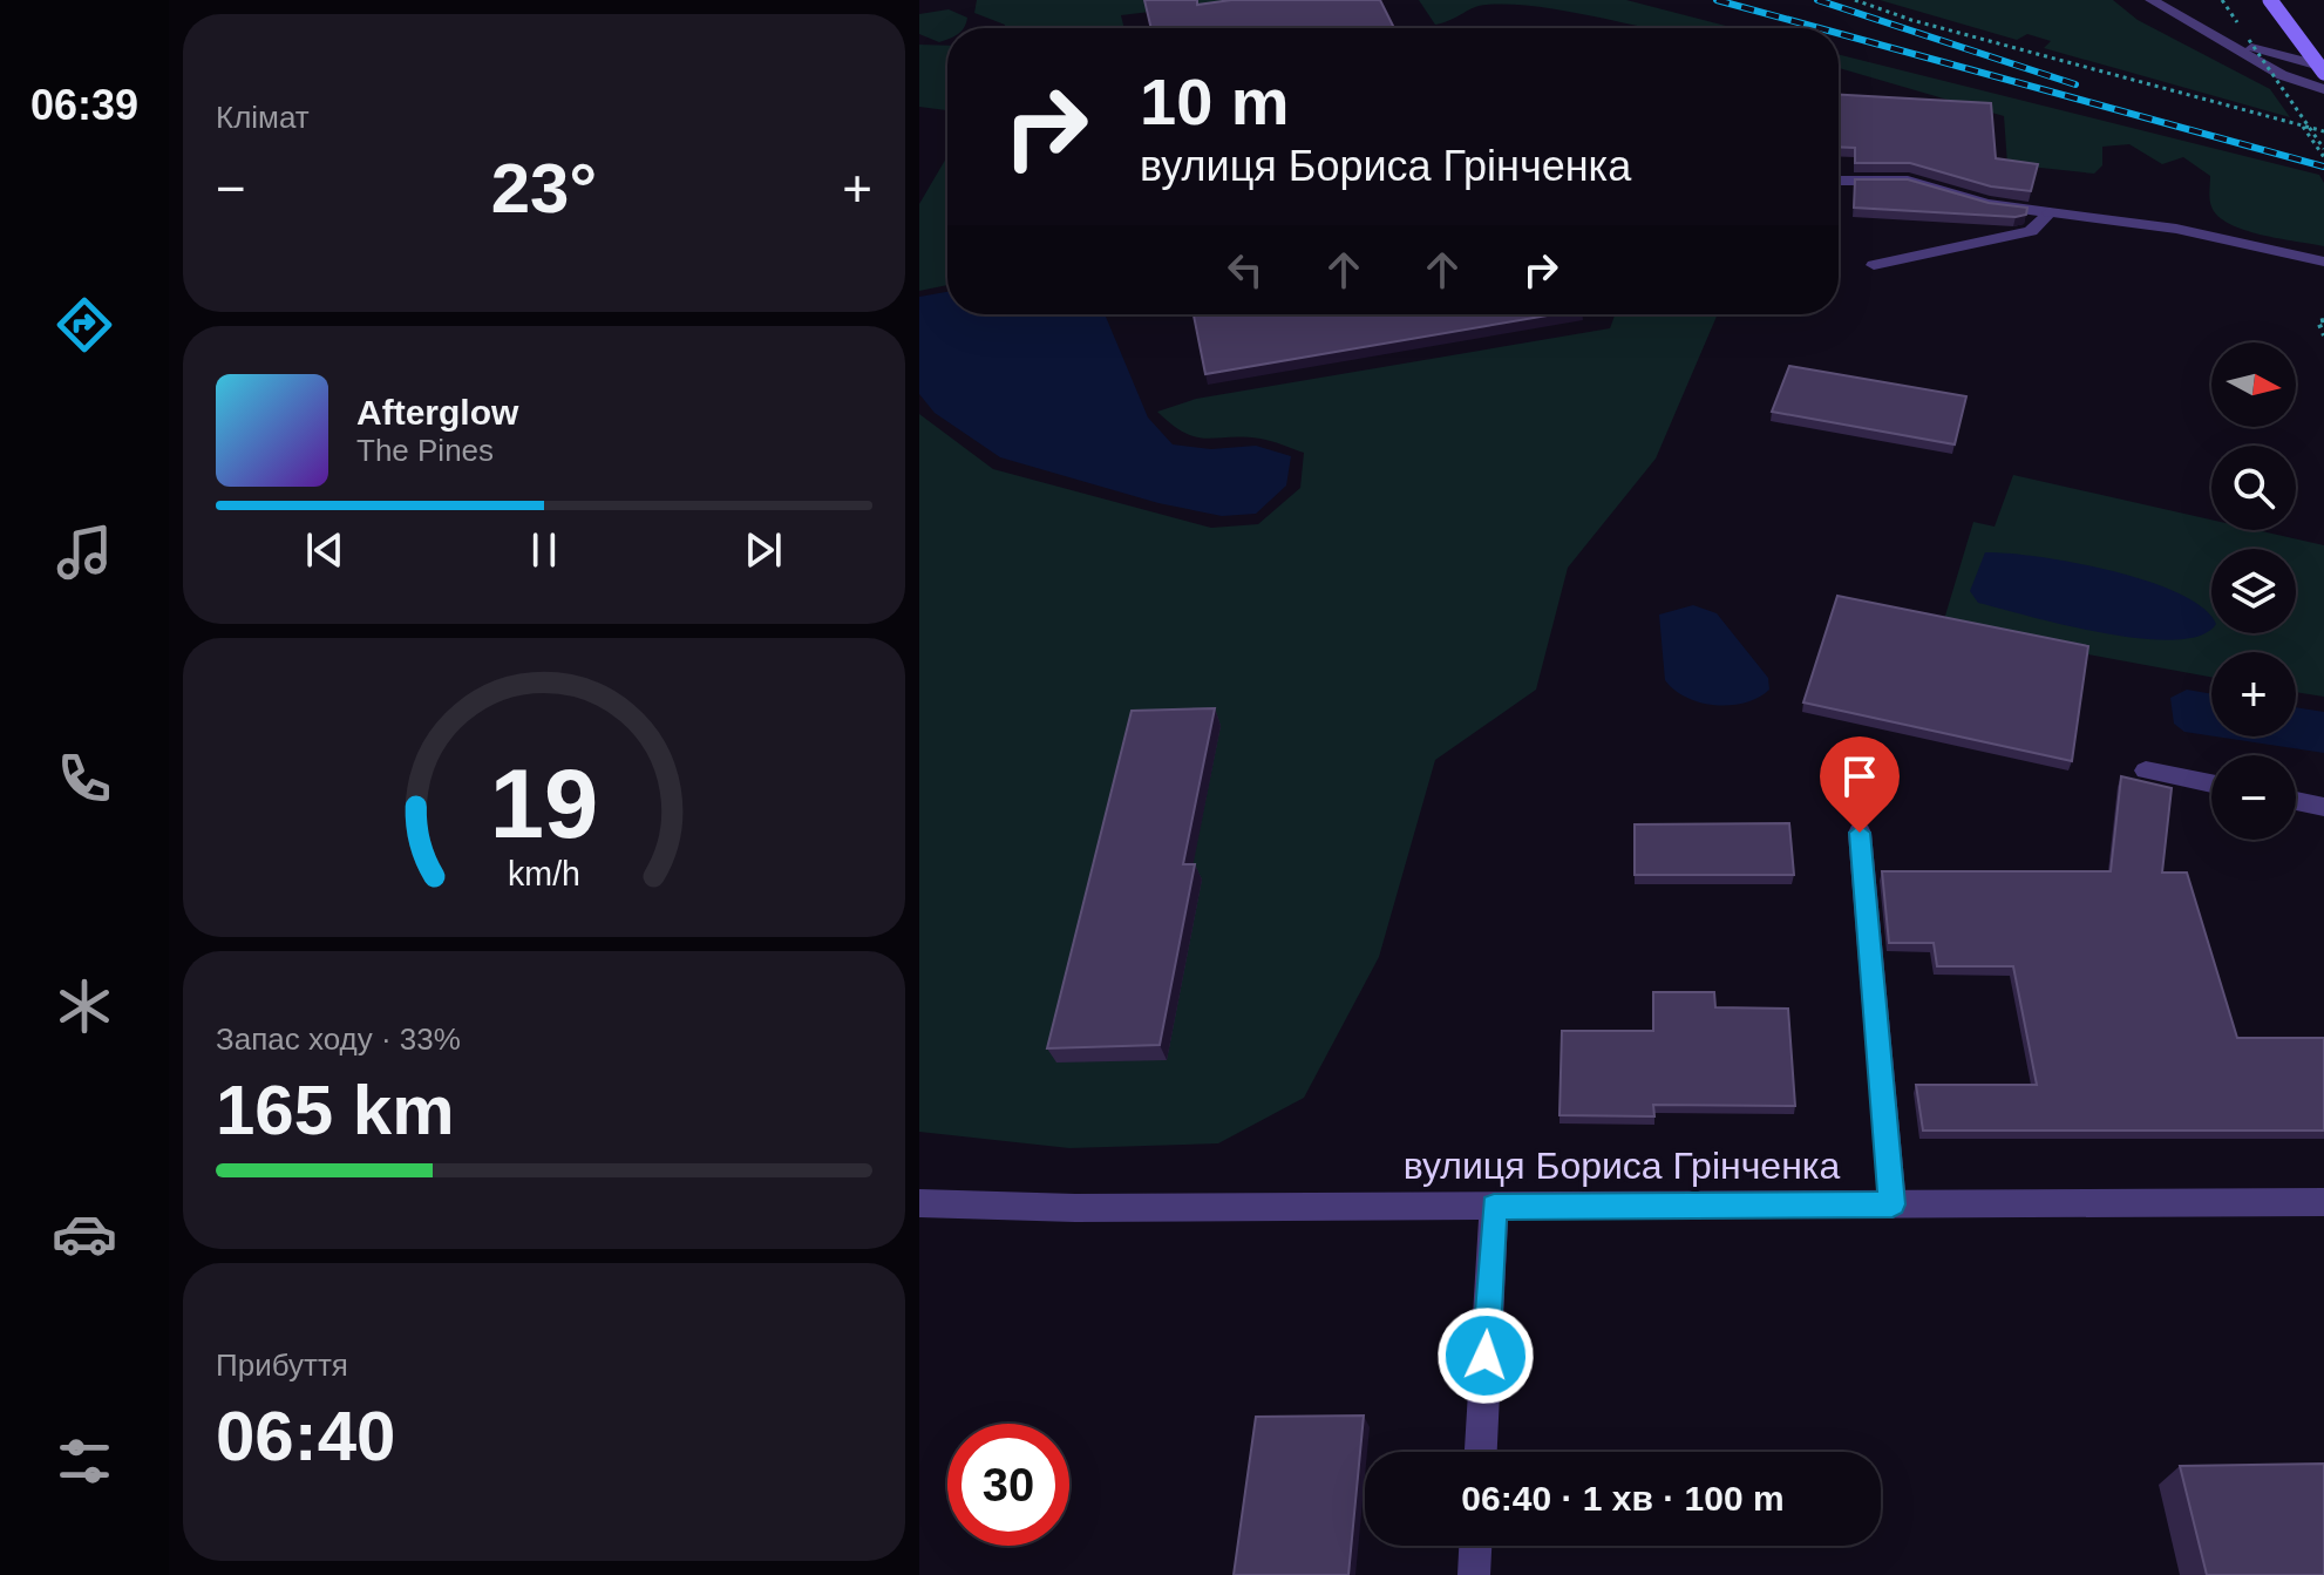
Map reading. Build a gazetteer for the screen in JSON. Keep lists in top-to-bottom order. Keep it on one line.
{"streets":{"street":["вулиця Бориса Грінченка"]},"north":"right","page":{"tabs":"06:39","tile":["Клімат",["Запас ходу · 33%","165 km"],["Прибуття","06:40"]],"turn":["10 m","вулиця Бориса Грінченка"],"heat":["−","23°","+"],"map_buttons":["+","−"],"song":["Afterglow","The Pines"],"limit":"30","trip":"06:40 · 1 хв · 100 m","gauge":["19","km/h"]}}
